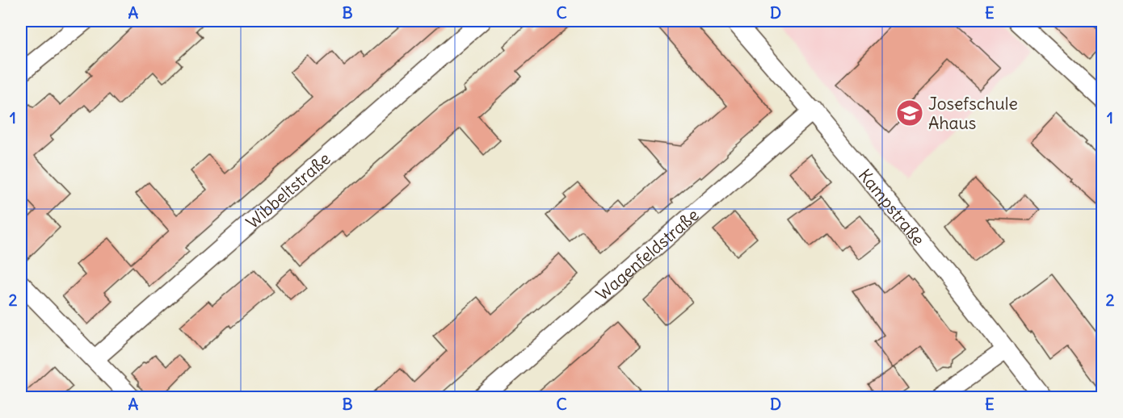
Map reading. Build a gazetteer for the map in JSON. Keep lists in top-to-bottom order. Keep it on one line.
{"streets":{"street":["Wibbeltstraße","Kampstraße","Wagenfeldstraße"]},"crossings":[["Kampstraße","Wagenfeldstraße"]],"places":{"school or university":["Josefschule Ahaus"]},"grid":{"columns":["A","B","C","D","E"],"rows":["1","2"]}}
